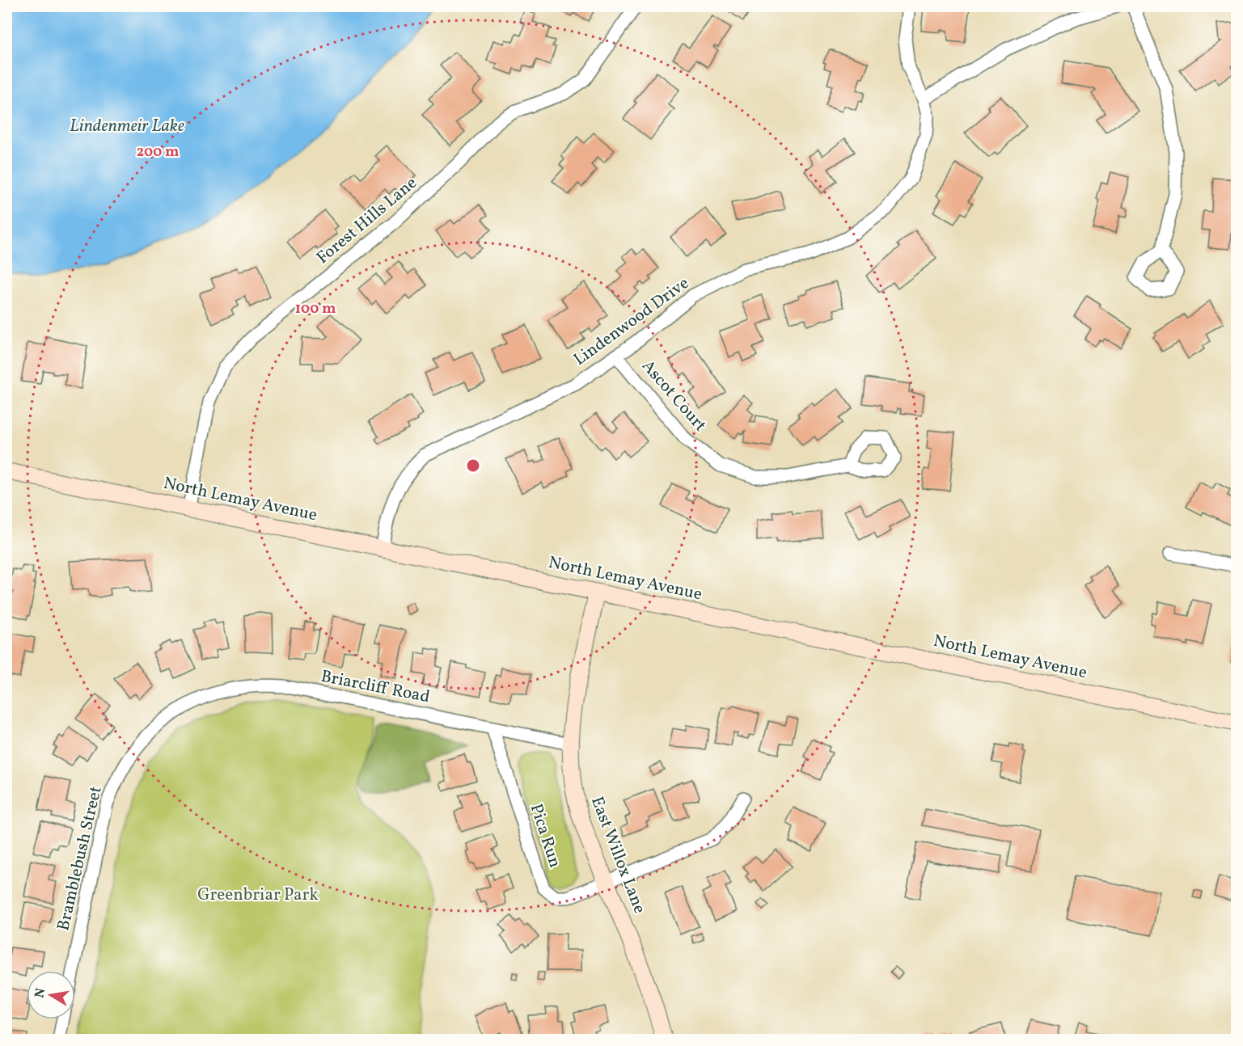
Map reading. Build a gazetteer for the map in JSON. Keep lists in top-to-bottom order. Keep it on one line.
{"streets":{"main road":["North Lemay Avenue","East Willox Lane"],"street":["Forest Hills Lane","Lindenwood Drive","Ascot Court","Briarcliff Road","Pica Run","Bramblebush Street"]},"crossings":[["Forest Hills Lane","North Lemay Avenue"],["Lindenwood Drive","Ascot Court"],["Lindenwood Drive","North Lemay Avenue"],["North Lemay Avenue","East Willox Lane"],["Briarcliff Road","Pica Run"],["Briarcliff Road","East Willox Lane"],["Briarcliff Road","Bramblebush Street"],["Pica Run","East Willox Lane"]],"water":["Lindenmeir Lake"],"parks":["Greenbriar Park"],"north":"left","rings":["200 m","100 m"]}
